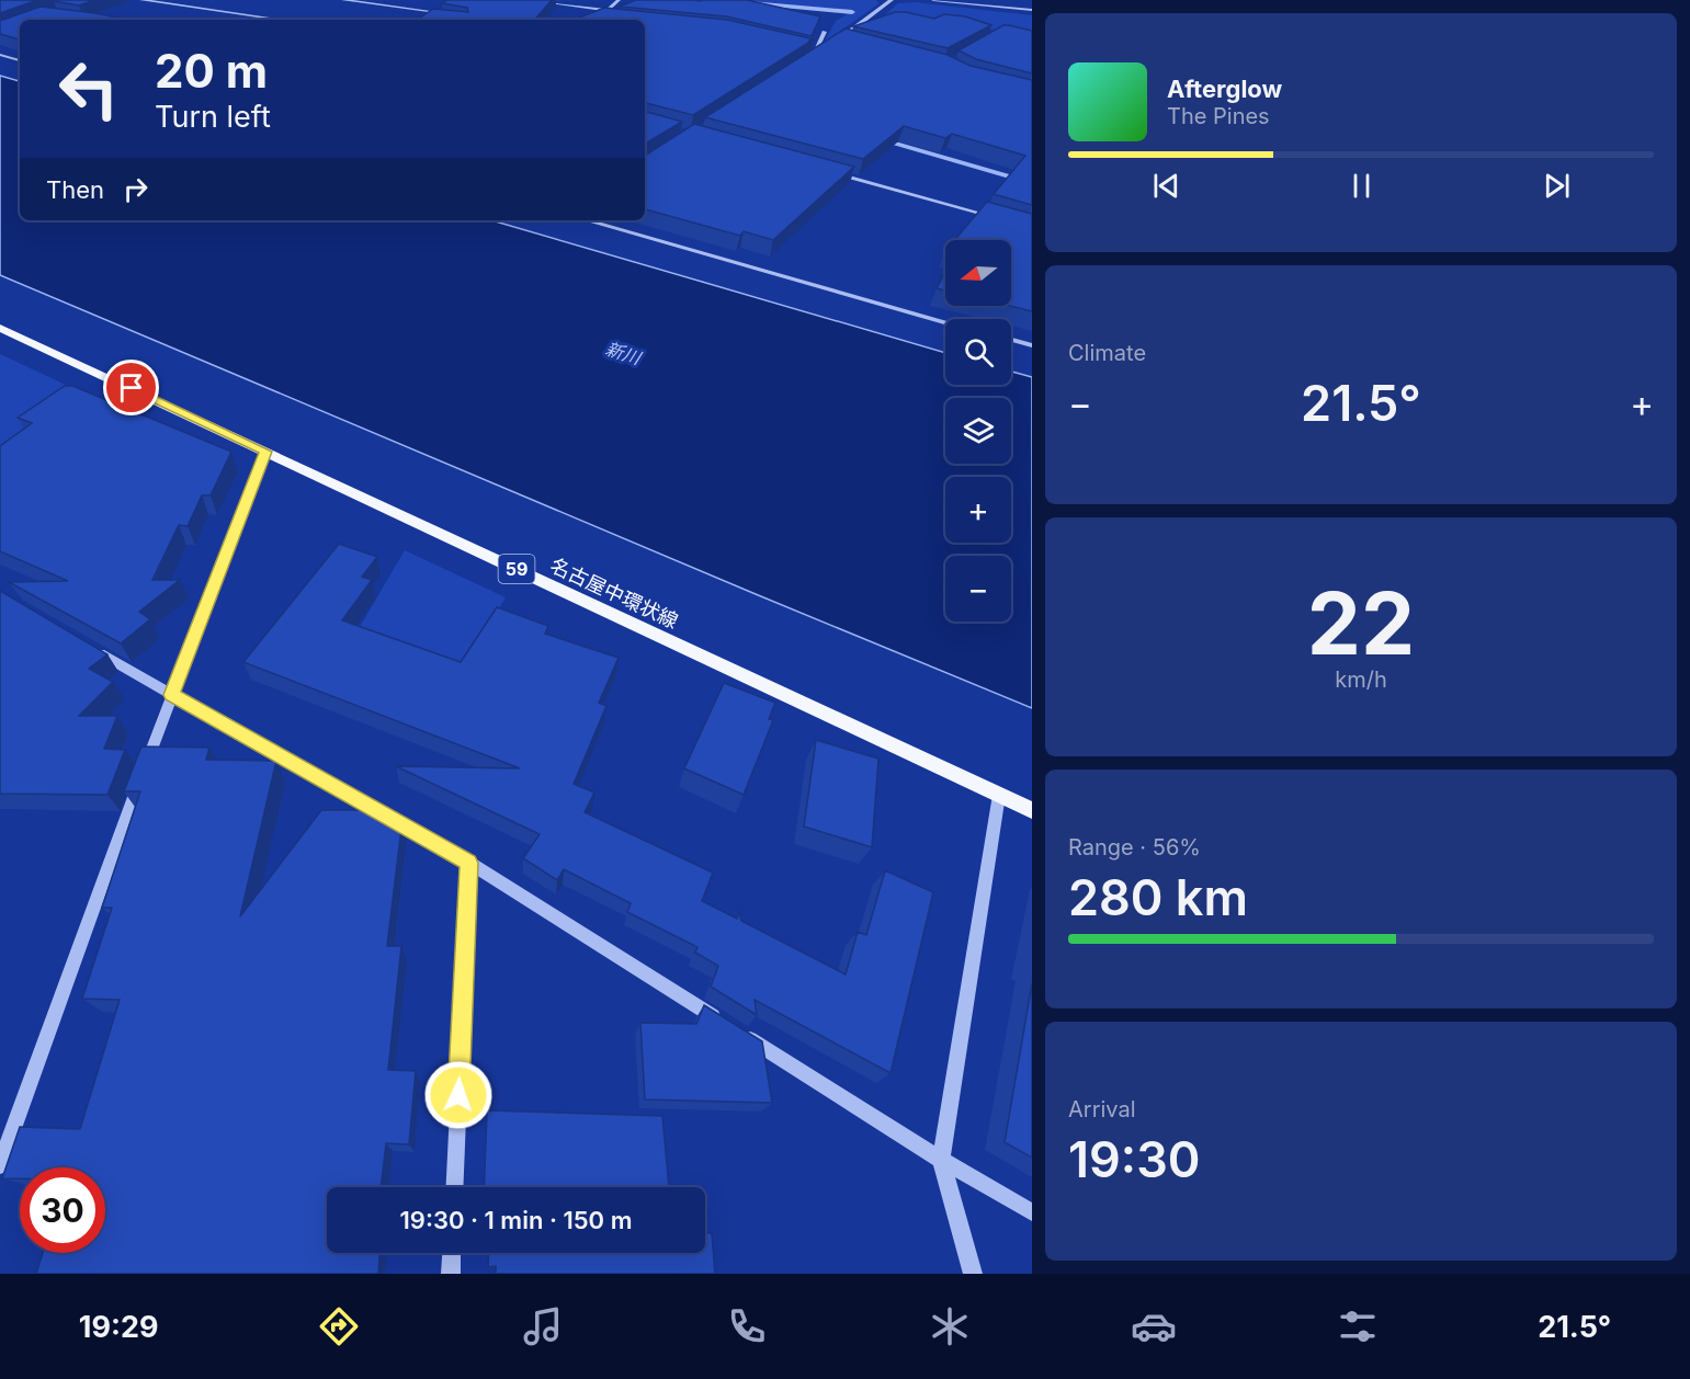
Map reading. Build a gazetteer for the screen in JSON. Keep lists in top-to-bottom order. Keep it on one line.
{"streets":{"main road":["59","名古屋中環状線"]},"water":["新川"],"north":"left","page":{"turn":["20 m","Turn left"],"song":["Afterglow","The Pines"],"then":"Then","map_buttons":["+","−"],"tile":["Climate",["22","km/h"],["Range · 56%","280 km"],["Arrival","19:30"]],"heat":["−","21.5°","+"],"limit":"30","trip":"19:30 · 1 min · 150 m","tabs":["19:29","21.5°"]}}
